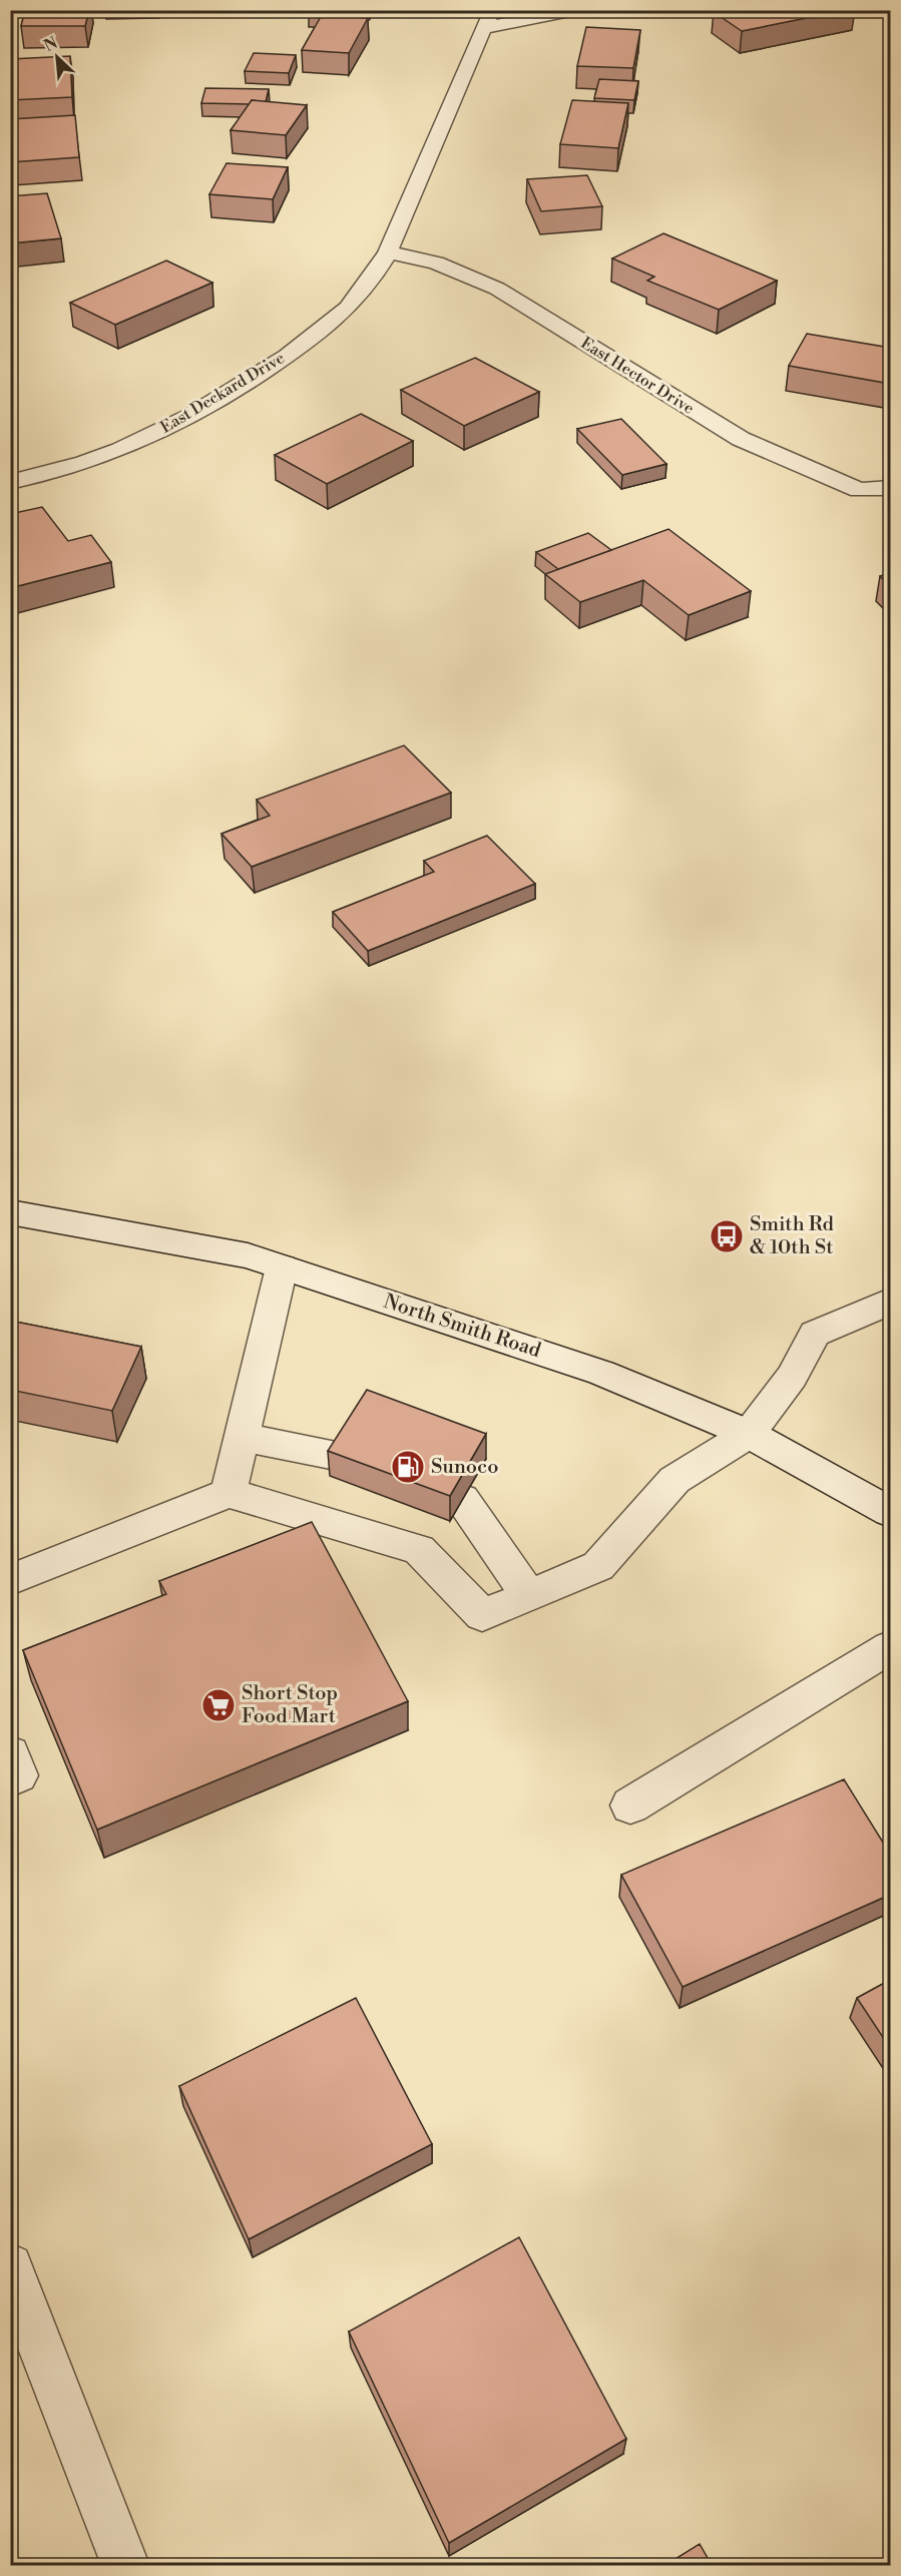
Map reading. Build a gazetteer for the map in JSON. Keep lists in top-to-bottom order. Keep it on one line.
{"streets":{"street":["East Hector Drive","East Deckard Drive","North Smith Road"]},"crossings":[["East Hector Drive","East Deckard Drive"]],"places":{"bus stop":["Smith Rd & 10th St"],"fuel station":["Sunoco"],"supermarket":["Short Stop Food Mart"]},"north":"top left"}
